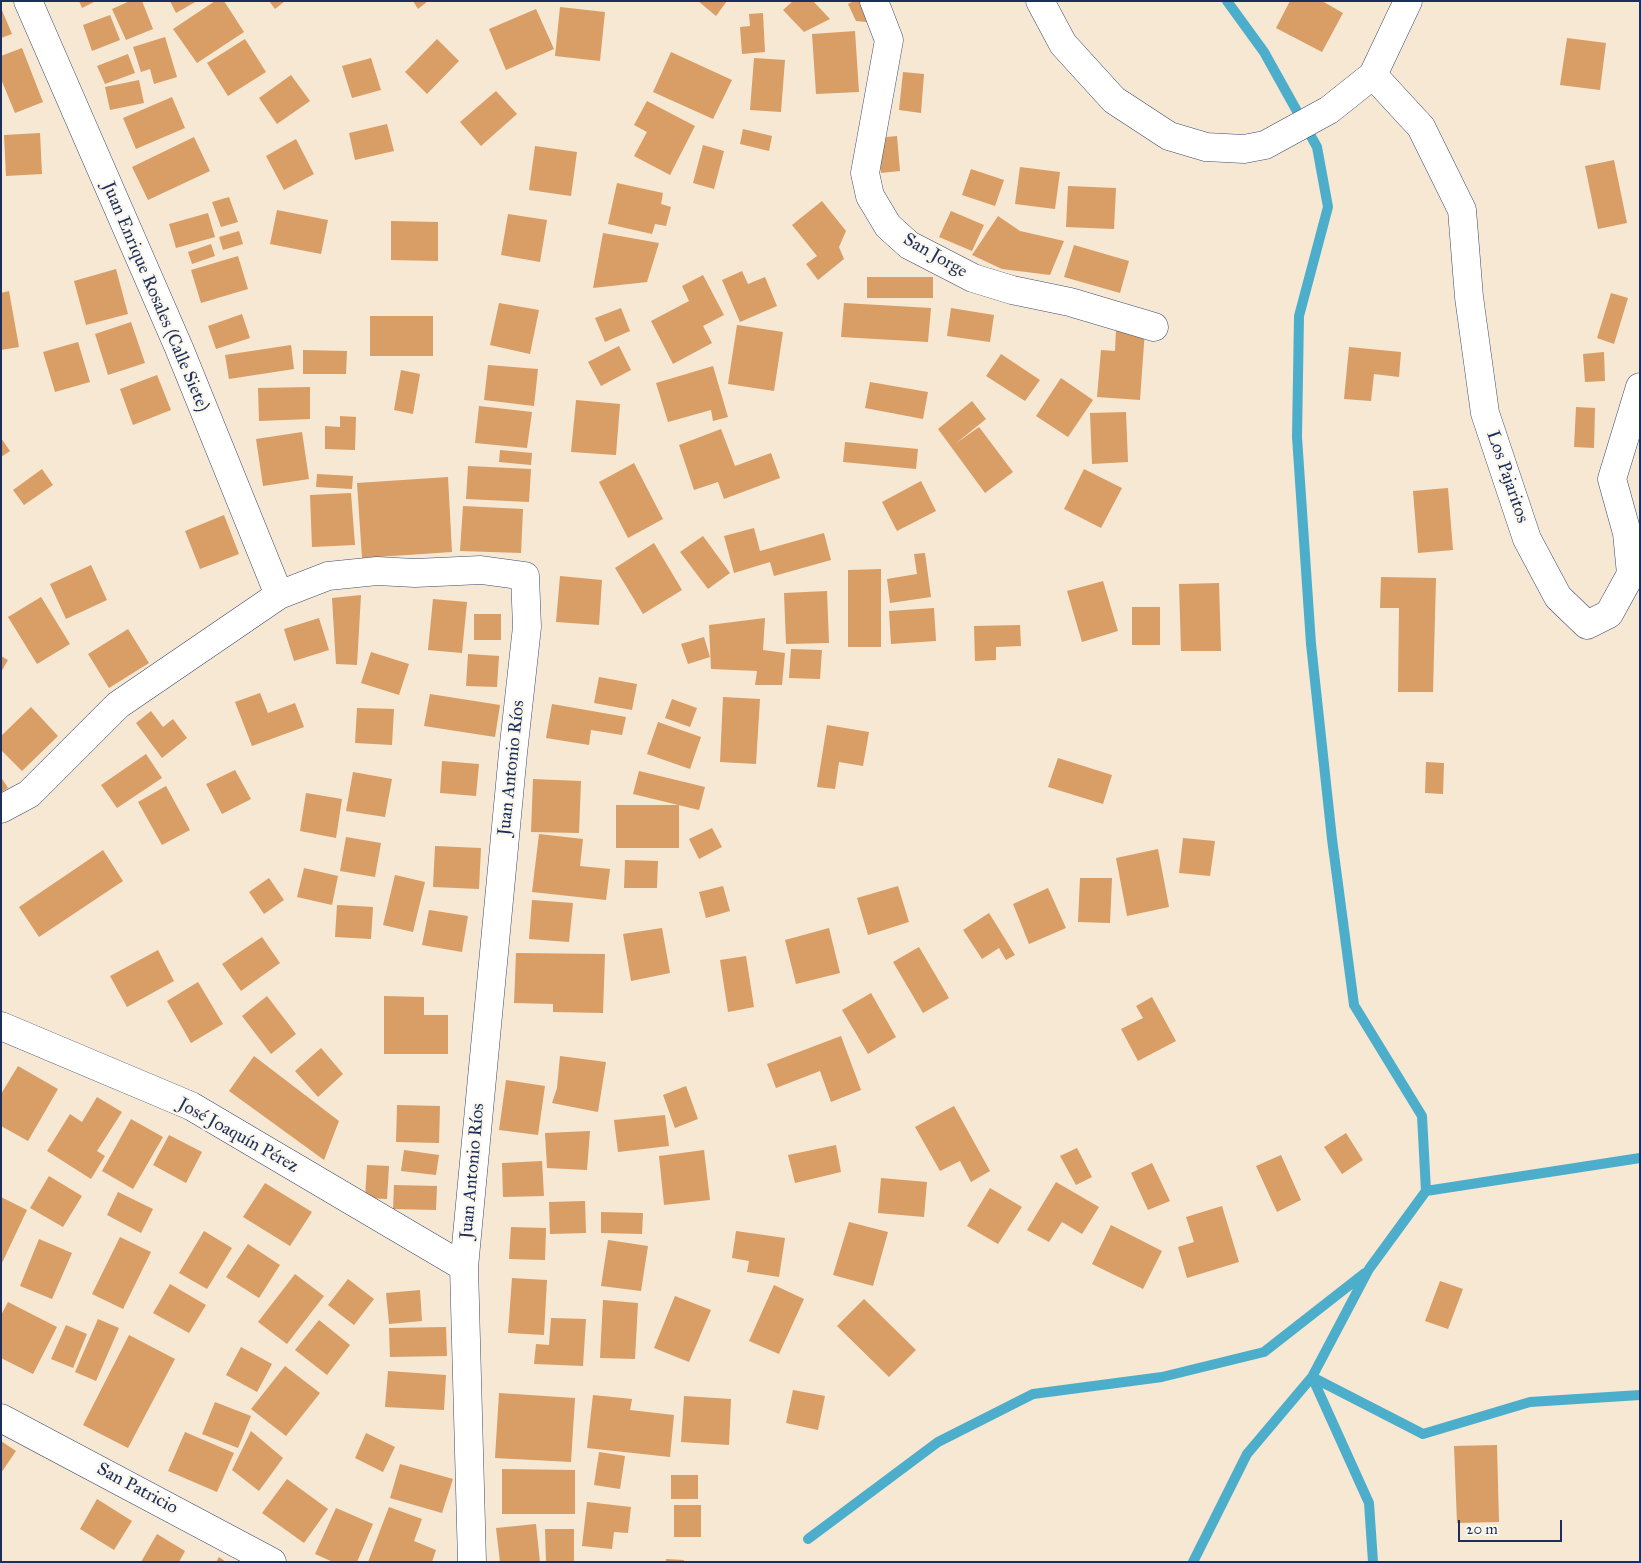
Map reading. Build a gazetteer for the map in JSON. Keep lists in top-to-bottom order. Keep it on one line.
{"streets":{"street":["San Jorge","Juan Enrique Rosales (Calle Siete)","Los Pajaritos","Juan Antonio Ríos","José Joaquín Pérez","San Patricio"]},"crossings":[["Juan Enrique Rosales (Calle Siete)","Juan Antonio Ríos"],["Juan Antonio Ríos","José Joaquín Pérez"]],"scale_bar":"20 m"}
